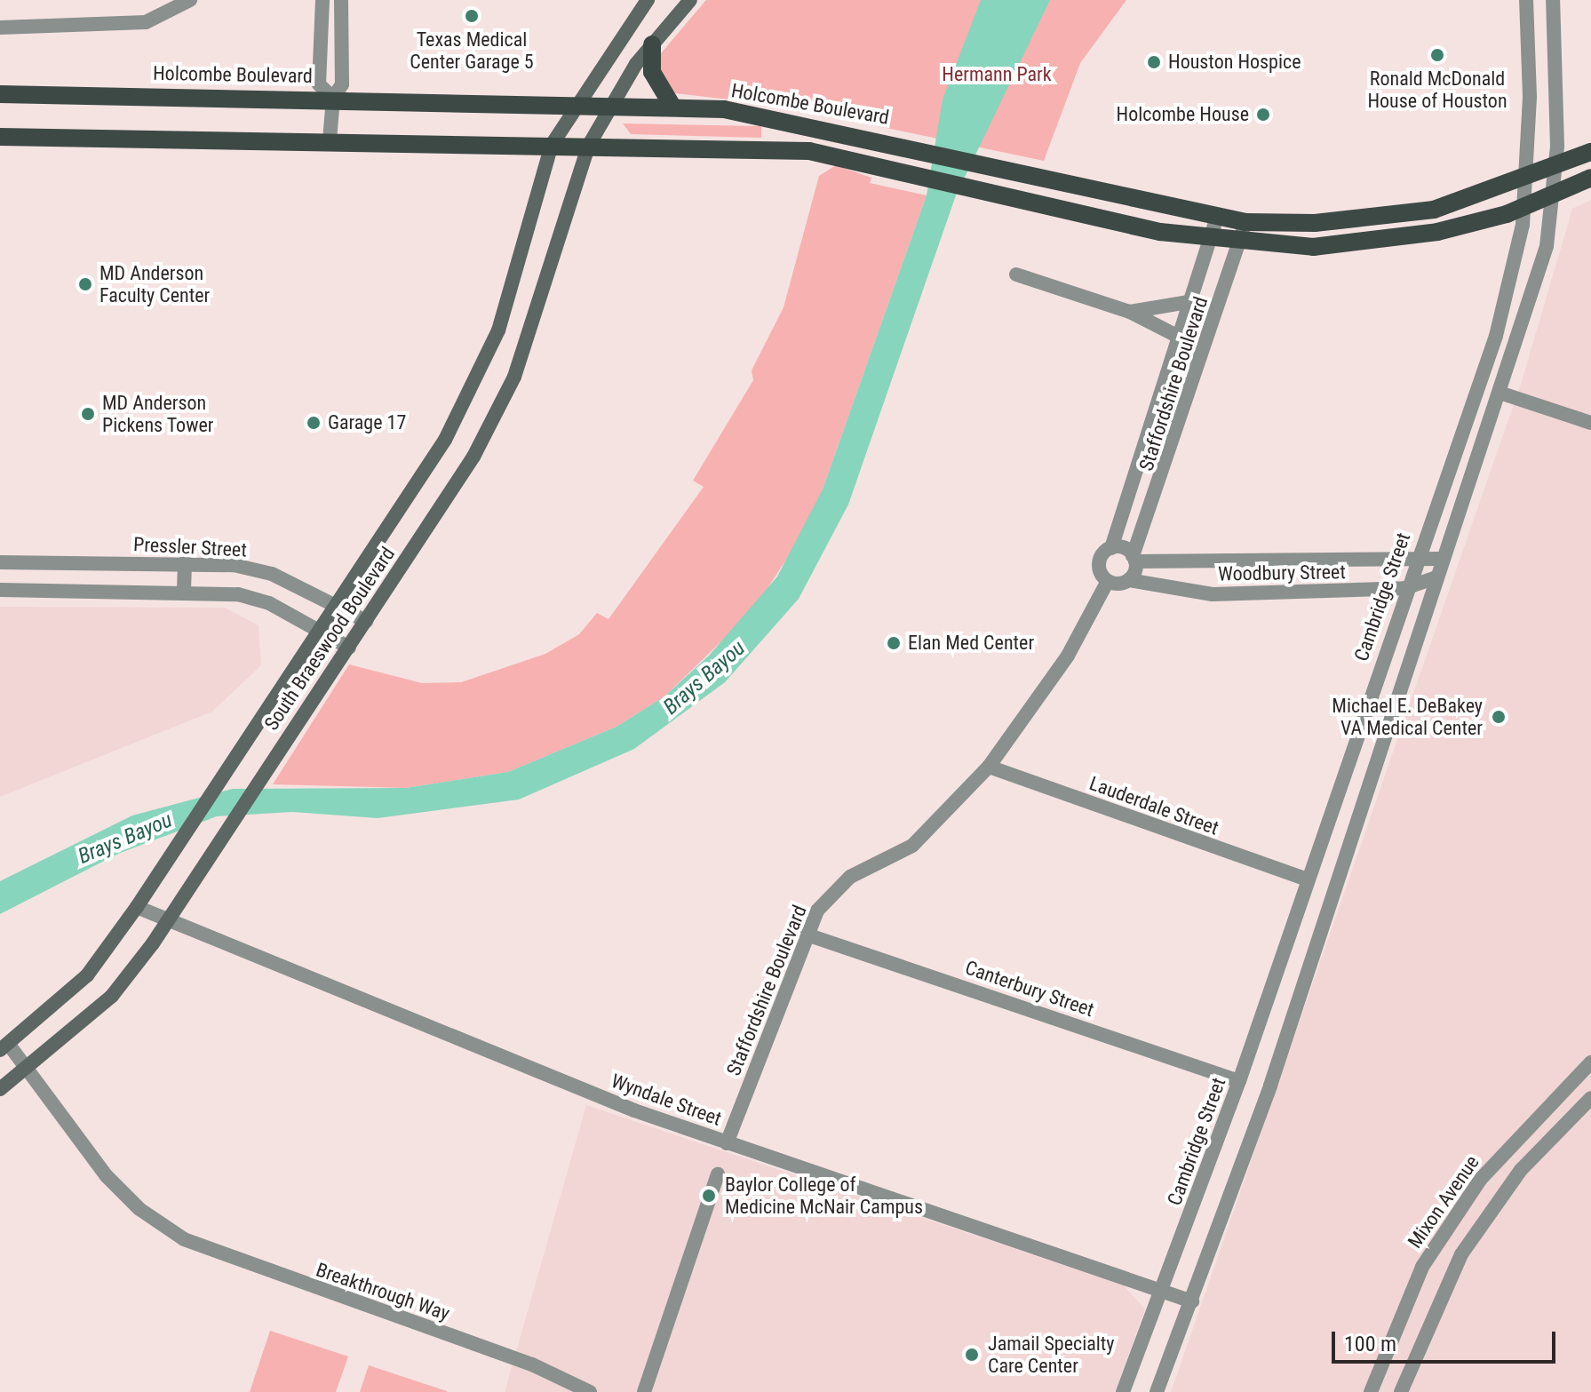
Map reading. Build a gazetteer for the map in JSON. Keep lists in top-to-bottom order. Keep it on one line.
{"streets":{"main road":["Holcombe Boulevard","South Braeswood Boulevard"],"street":["Staffordshire Boulevard","Pressler Street","Woodbury Street","Cambridge Street","Lauderdale Street","Canterbury Street","Wyndale Street","Mixon Avenue","Breakthrough Way"]},"crossings":[["Holcombe Boulevard","Staffordshire Boulevard"],["Holcombe Boulevard","Cambridge Street"],["Holcombe Boulevard","South Braeswood Boulevard"],["Staffordshire Boulevard","Woodbury Street"],["Staffordshire Boulevard","Lauderdale Street"],["Staffordshire Boulevard","Canterbury Street"],["Staffordshire Boulevard","Wyndale Street"],["Pressler Street","South Braeswood Boulevard"],["Woodbury Street","Cambridge Street"],["Cambridge Street","Lauderdale Street"],["Cambridge Street","Canterbury Street"],["Cambridge Street","Wyndale Street"],["South Braeswood Boulevard","Wyndale Street"],["South Braeswood Boulevard","Breakthrough Way"]],"water":["Brays Bayou"],"parks":["Hermann Park"],"places":["Texas Medical Center Garage 5","Ronald McDonald House of Houston","Houston Hospice","Holcombe House","MD Anderson Faculty Center","MD Anderson Pickens Tower","Garage 17","Elan Med Center","Michael E. DeBakey VA Medical Center","Baylor College of Medicine McNair Campus","Jamail Specialty Care Center"],"scale_bar":"100 m"}
